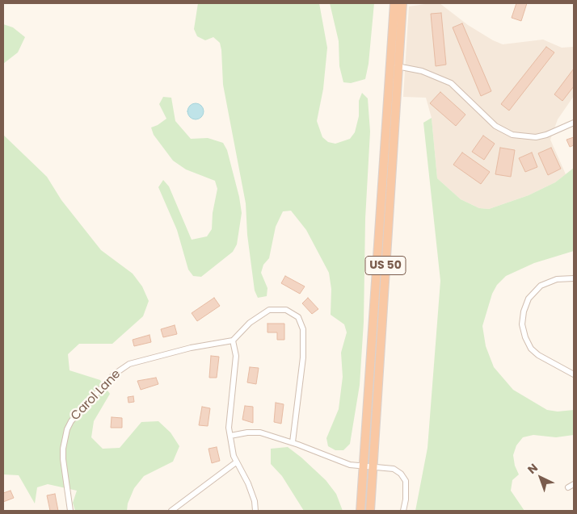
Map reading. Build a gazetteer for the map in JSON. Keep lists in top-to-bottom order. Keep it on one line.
{"streets":{"highway":["US 50"],"street":["Carol Lane"]},"north":"top left"}
